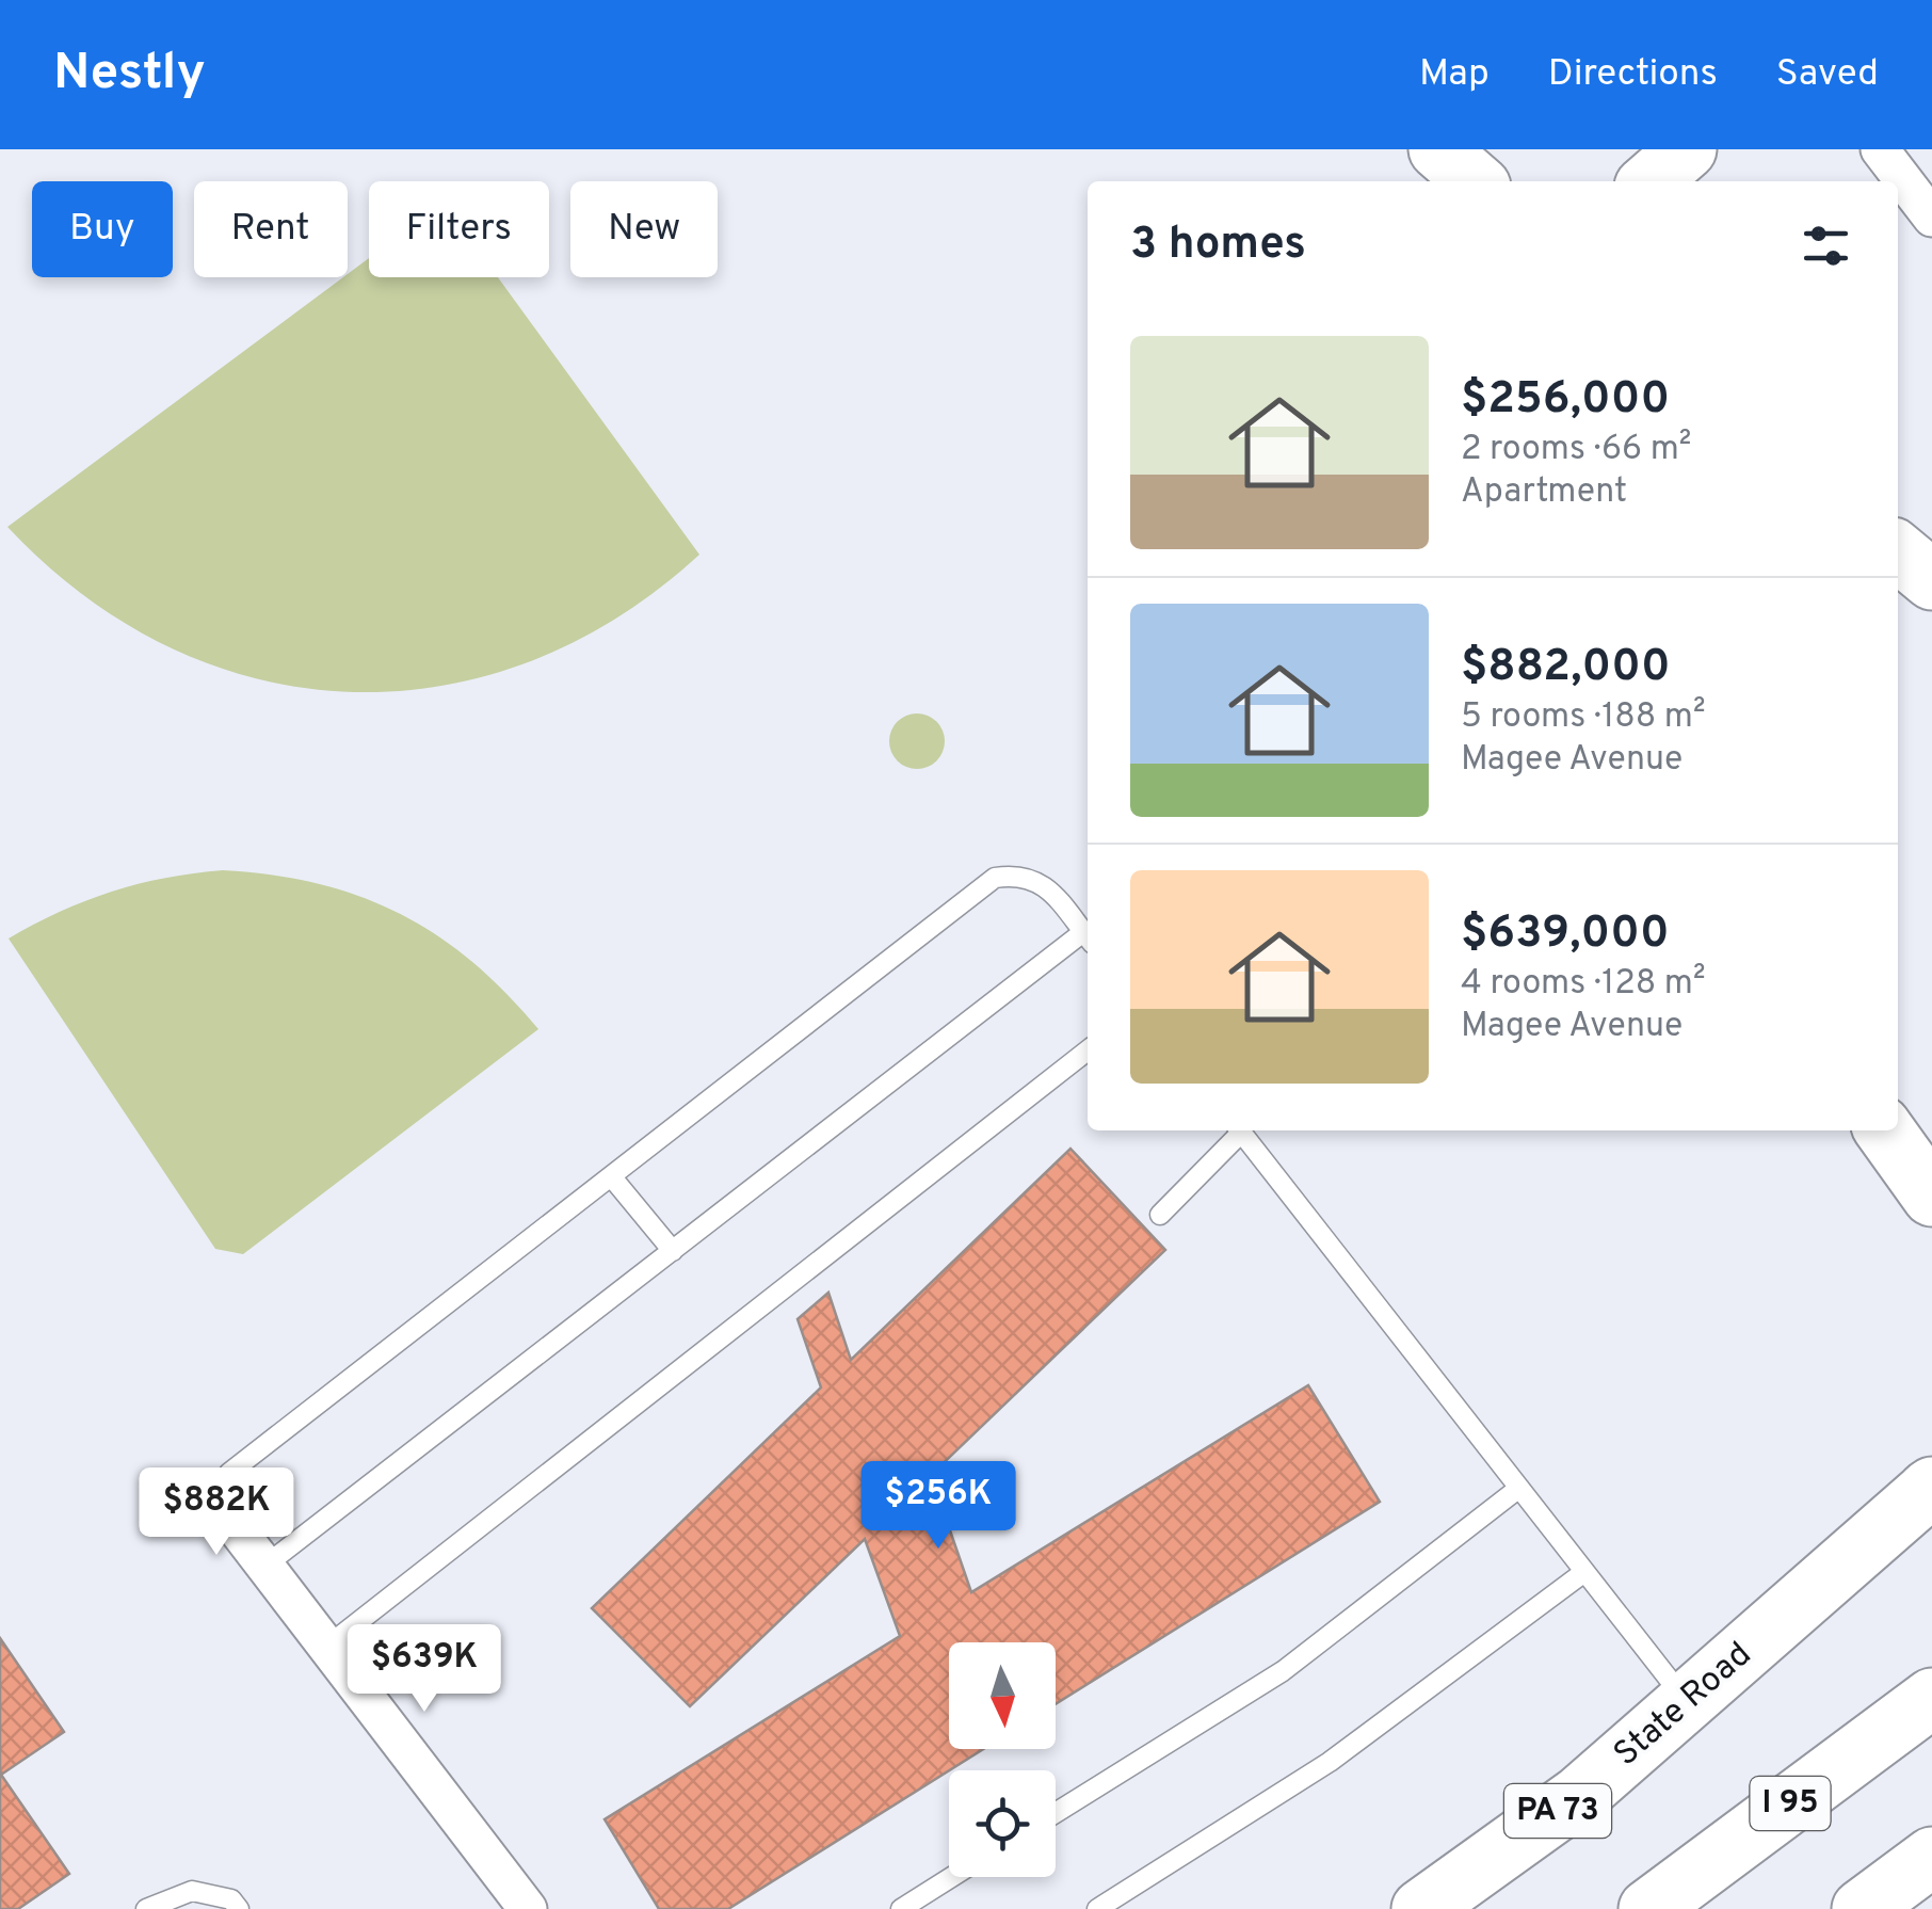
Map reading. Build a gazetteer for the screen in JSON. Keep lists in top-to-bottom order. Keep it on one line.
{"streets":{"main road":["State Road","I 95","PA 73"]},"north":"bottom","page":{"header":"Nestly","nav":["Map","Directions","Saved"],"chip":["Buy","Rent","Filters","New"],"heading":"3 homes","list":[{"name":"$256,000","note":"2 rooms · 66 m² · Apartment"},{"name":"$882,000","note":"5 rooms · 188 m² · Magee Avenue"},{"name":"$639,000","note":"4 rooms · 128 m² · Magee Avenue"}],"price":["$256K","$882K","$639K"]}}
